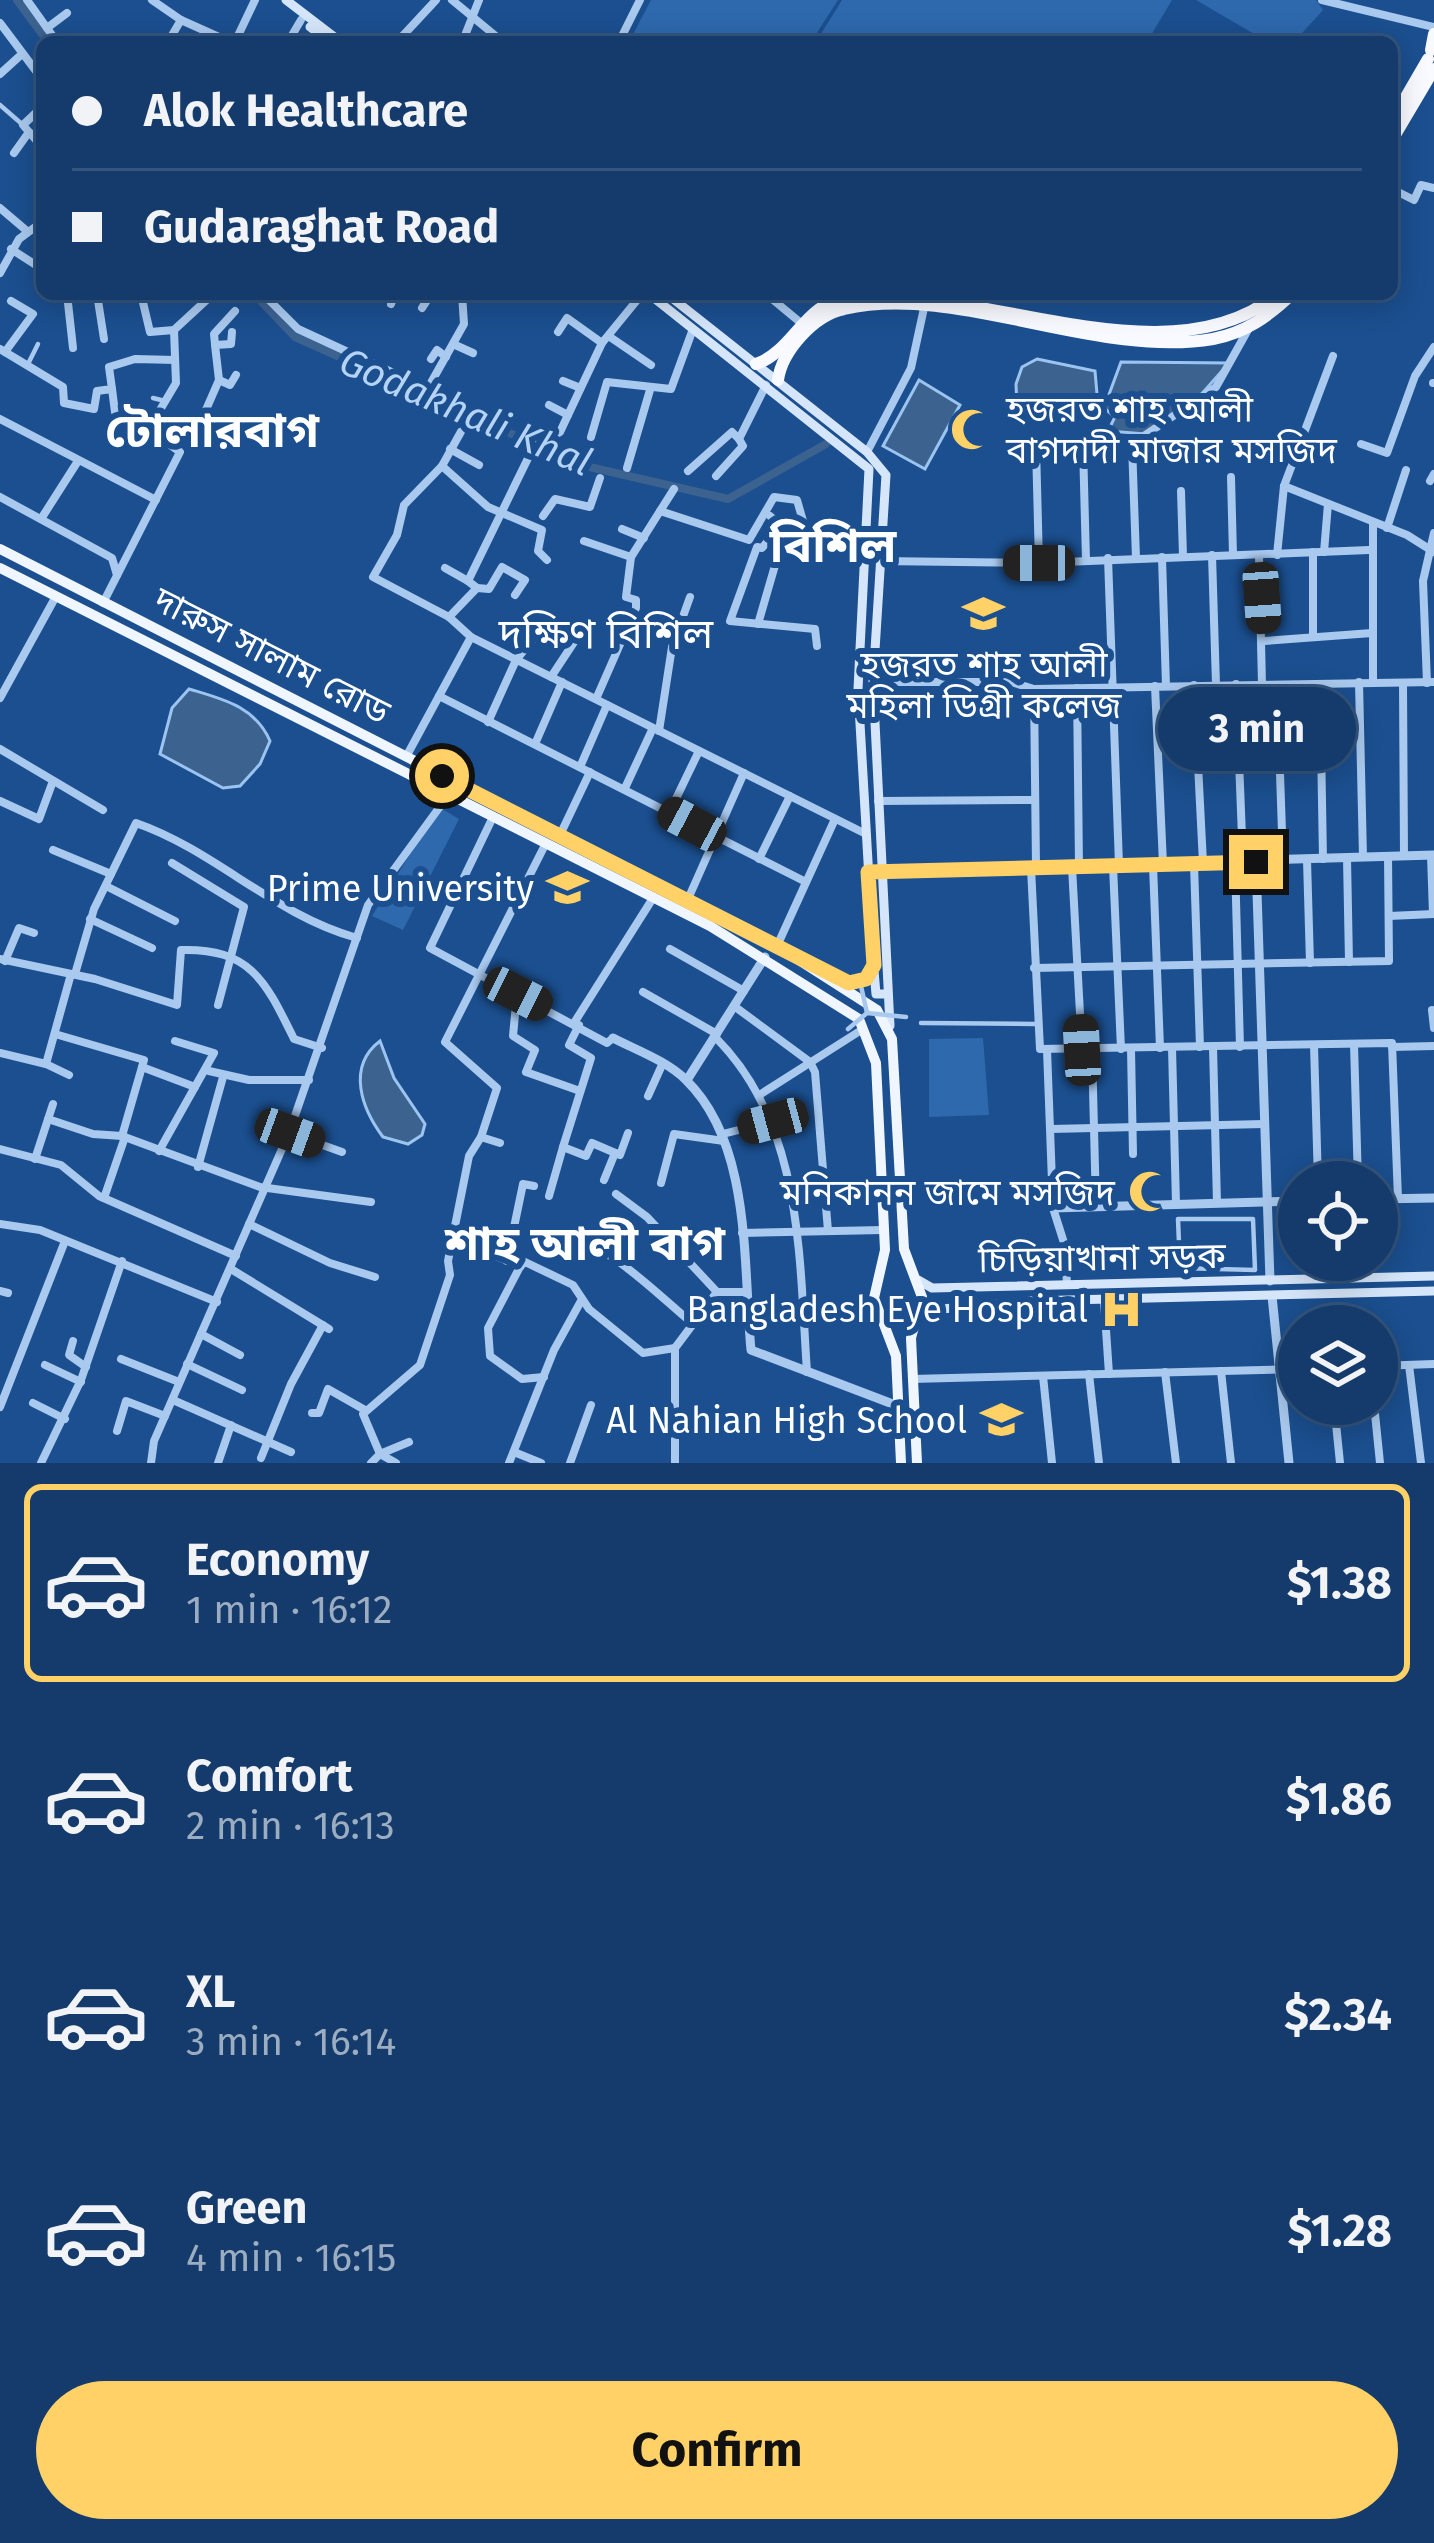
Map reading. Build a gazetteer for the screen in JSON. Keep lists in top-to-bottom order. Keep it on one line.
{"streets":{"main road":["দারুস সালাম রোড","চিড়িয়াখানা সড়ক"]},"districts":["টোলারবাগ","বিশিল","দক্ষিণ বিশিল","শাহ আলী বাগ"],"water":["Godakhali Khal"],"places":{"mosque":["হজরত শাহ আলী বাগদাদী মাজার মসজিদ","মনিকানন জামে মসজিদ"],"school or university":["হজরত শাহ আলী মহিলা ডিগ্রী কলেজ","Prime University","Al Nahian High School"],"hospital":["Bangladesh Eye Hospital"]},"page":{"banner":["Alok Healthcare","Gudaraghat Road"],"bubble":"3 min","list":[{"name":"Economy","note":"1 min · 16:12","value":"$1.38"},{"name":"Comfort","note":"2 min · 16:13","value":"$1.86"},{"name":"XL","note":"3 min · 16:14","value":"$2.34"},{"name":"Green","note":"4 min · 16:15","value":"$1.28"}],"buttons":"Confirm"}}
